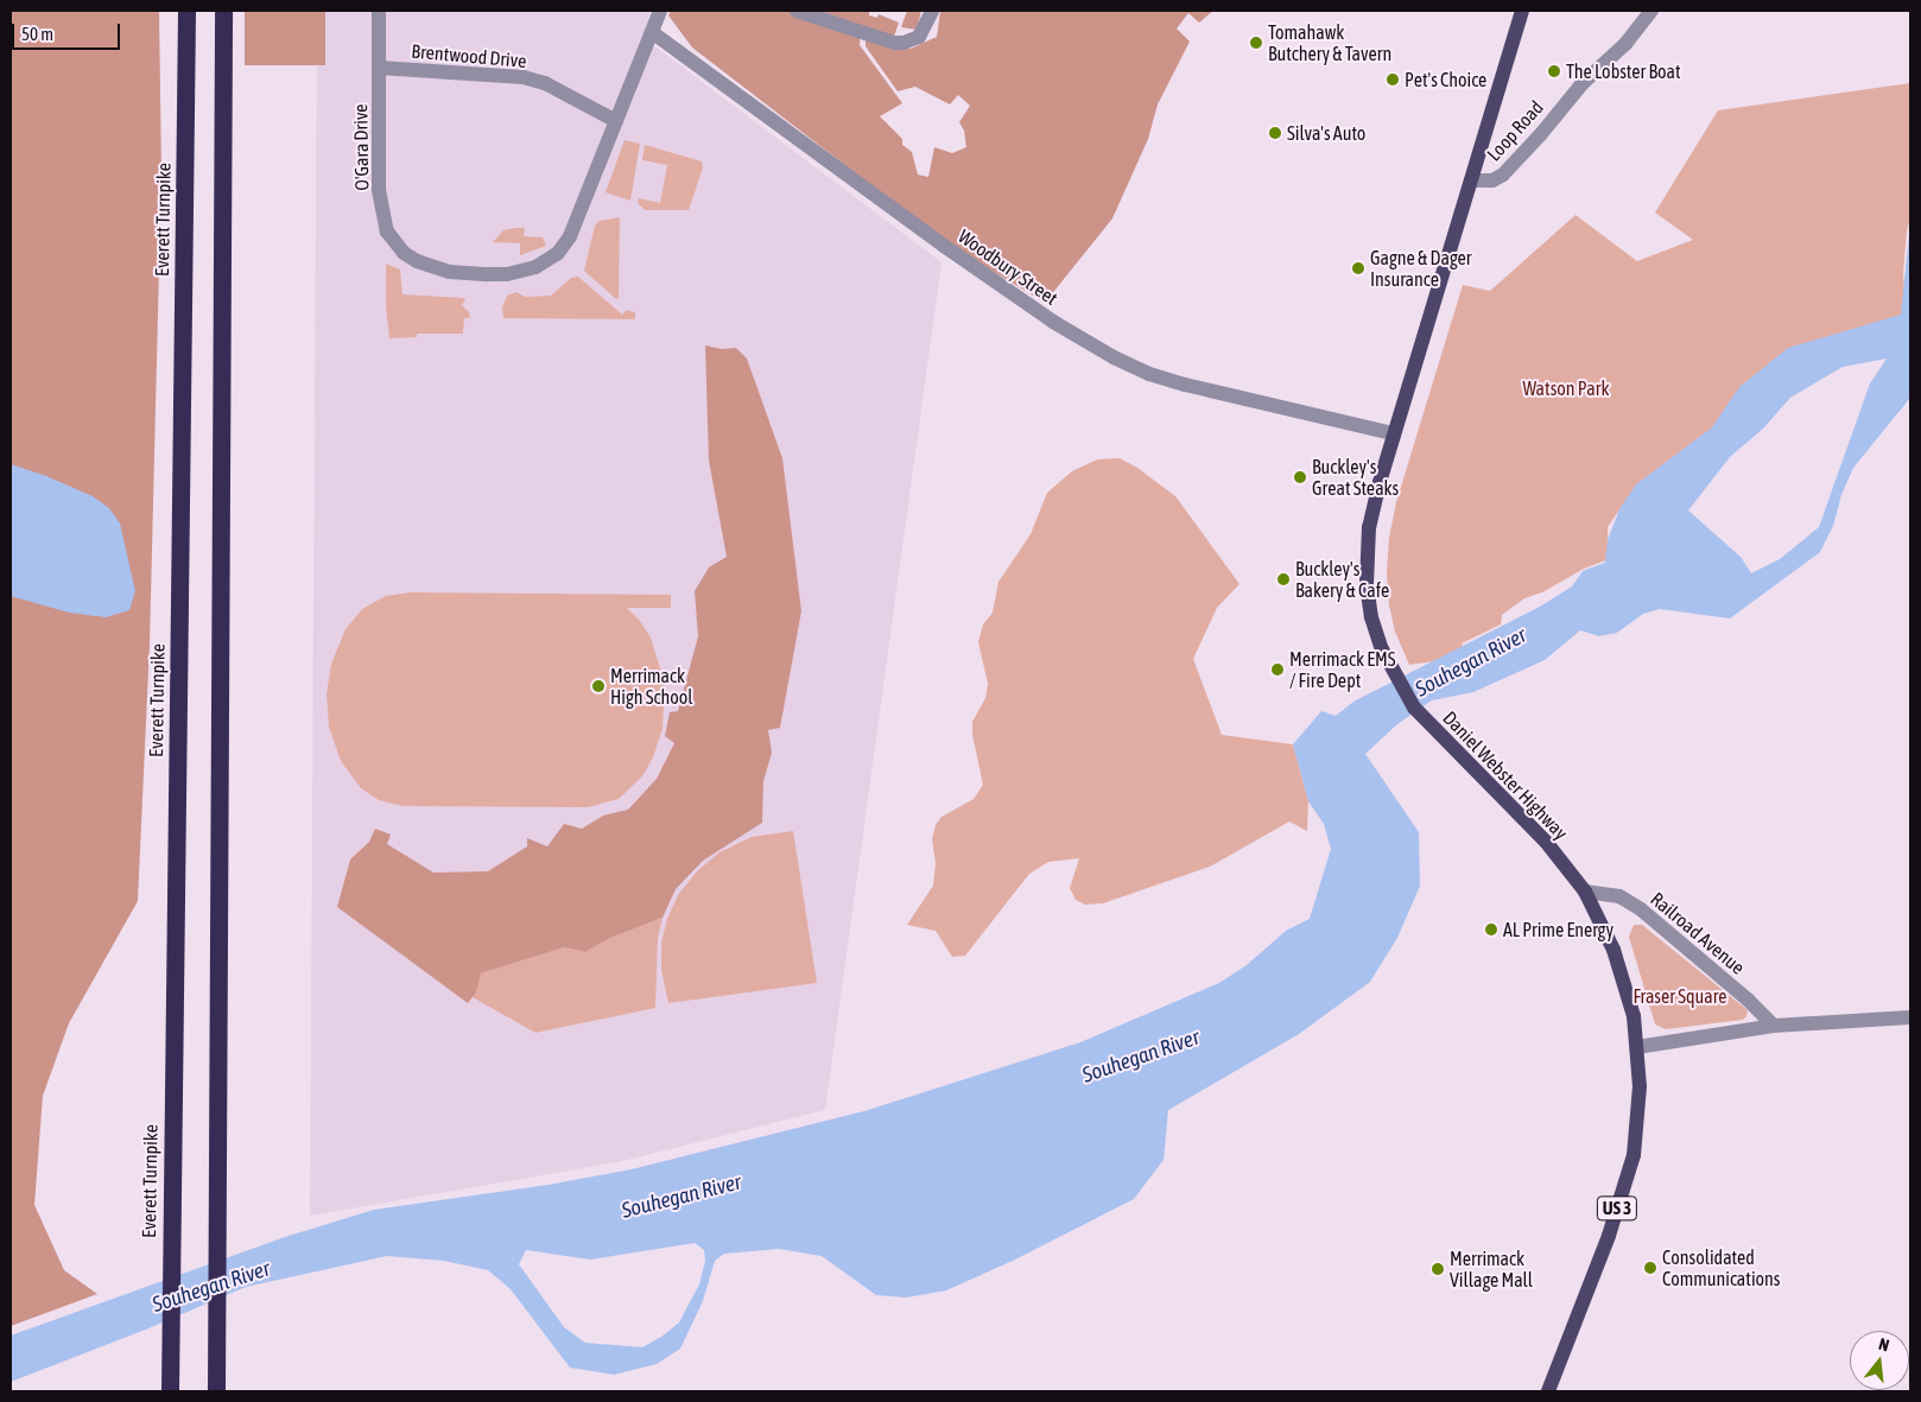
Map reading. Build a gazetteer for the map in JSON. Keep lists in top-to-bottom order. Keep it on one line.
{"streets":{"highway":["Everett Turnpike"],"main road":["Daniel Webster Highway","US 3"],"street":["Brentwood Drive","Loop Road","O'Gara Drive","Woodbury Street","Railroad Avenue"]},"crossings":[["Brentwood Drive","O'Gara Drive"],["Loop Road","Daniel Webster Highway"],["O'Gara Drive","Woodbury Street"],["Woodbury Street","Daniel Webster Highway"],["Daniel Webster Highway","Railroad Avenue"]],"water":["Souhegan River"],"parks":["Watson Park","Fraser Square"],"places":["Tomahawk Butchery & Tavern","The Lobster Boat","Pet's Choice","Silva's Auto","Gagne & Dager Insurance","Buckley's Great Steaks","Buckley's Bakery & Cafe","Merrimack EMS / Fire Dept","Merrimack High School","AL Prime Energy","Consolidated Communications","Merrimack Village Mall"],"scale_bar":"50 m","north":"top"}
